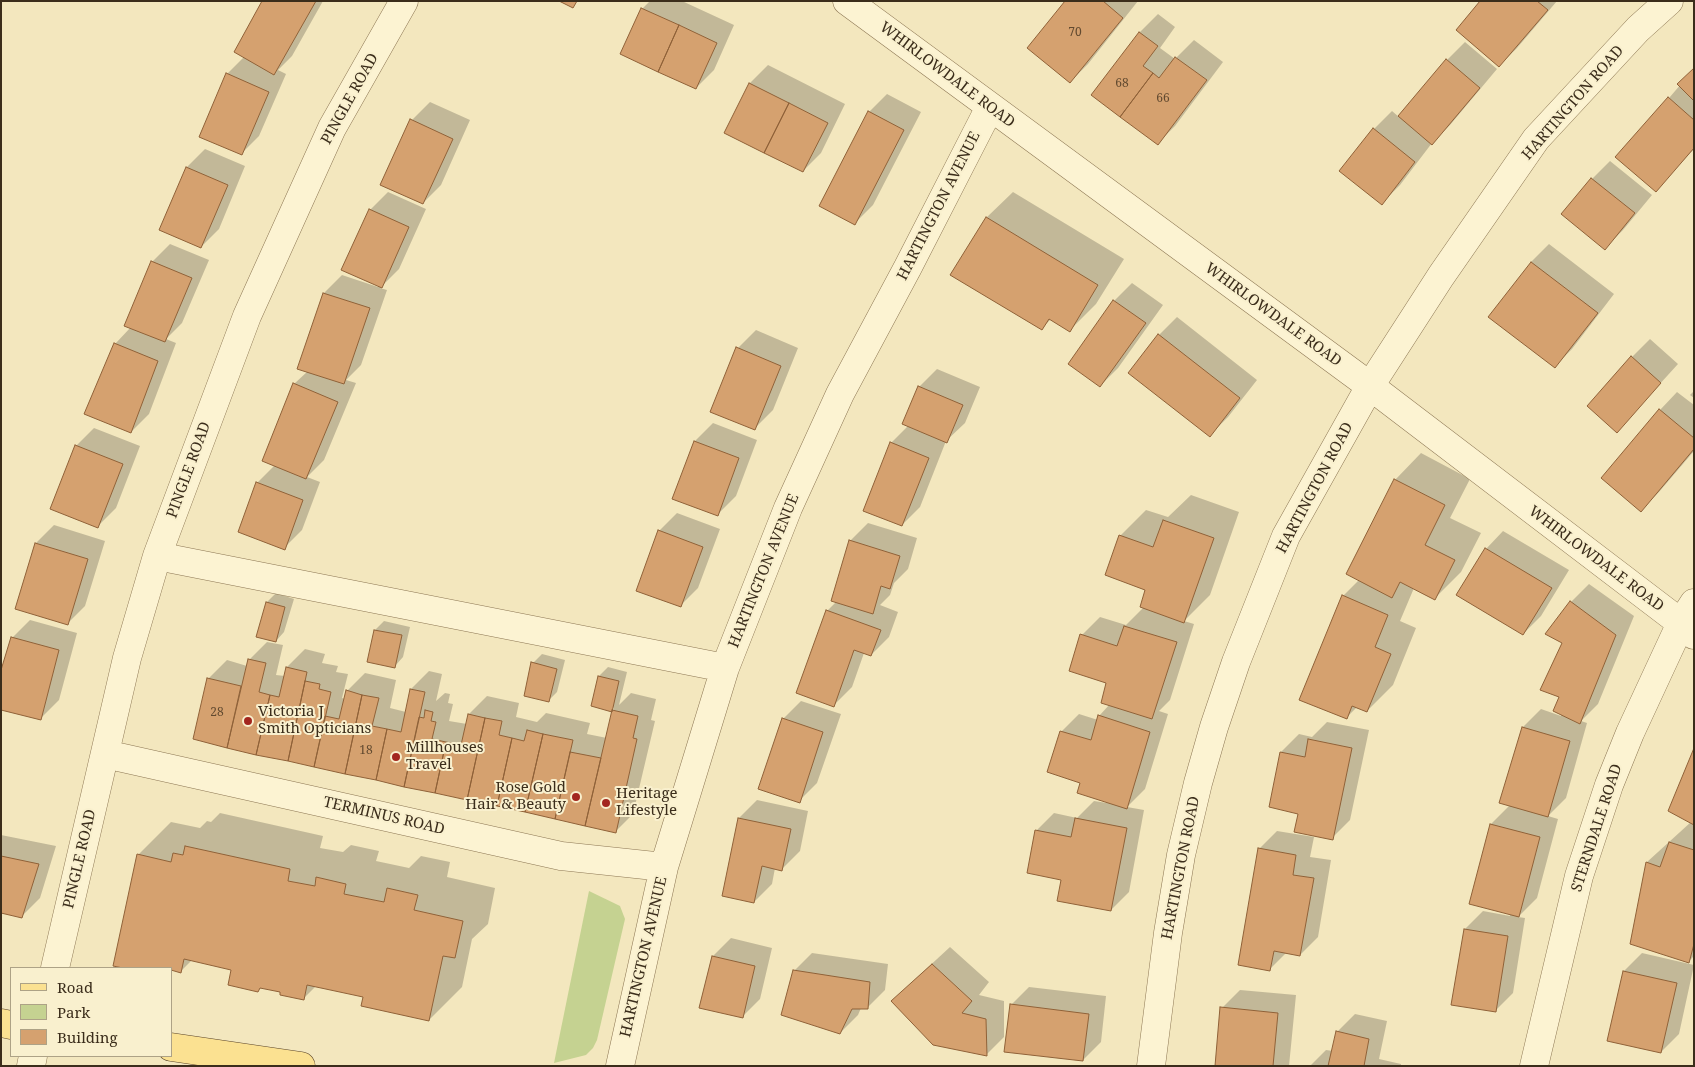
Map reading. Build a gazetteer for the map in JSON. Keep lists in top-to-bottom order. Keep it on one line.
{"streets":{"street":["WHIRLOWDALE ROAD","PINGLE ROAD","HARTINGTON ROAD","HARTINGTON AVENUE","TERMINUS ROAD","STERNDALE ROAD"]},"crossings":[["WHIRLOWDALE ROAD","HARTINGTON ROAD"],["WHIRLOWDALE ROAD","HARTINGTON AVENUE"],["WHIRLOWDALE ROAD","STERNDALE ROAD"],["PINGLE ROAD","TERMINUS ROAD"],["HARTINGTON AVENUE","TERMINUS ROAD"]],"places":["Victoria J Smith Opticians","Millhouses Travel","Rose Gold Hair & Beauty","Heritage Lifestyle"],"house_numbers":["70","68","66","28","18"],"legend":["Road","Park","Building"]}
